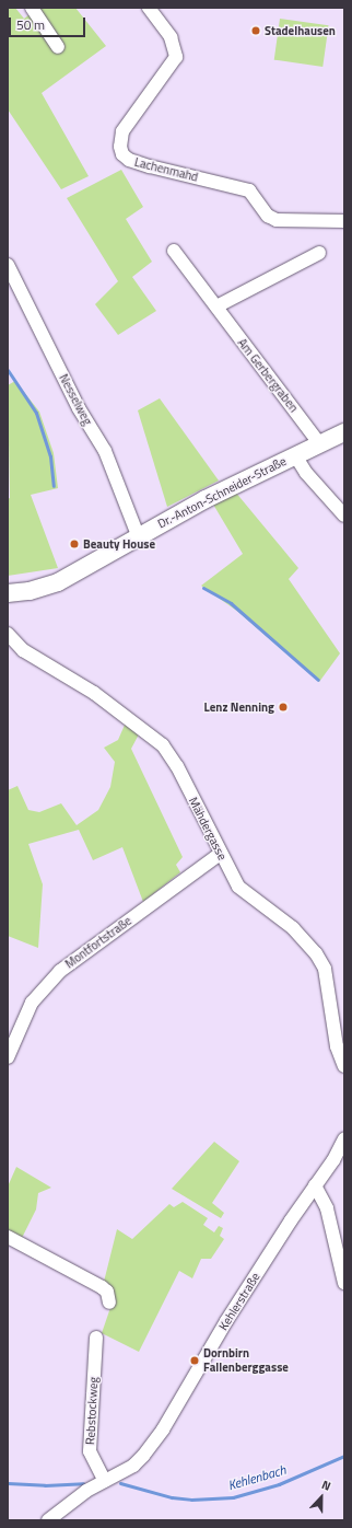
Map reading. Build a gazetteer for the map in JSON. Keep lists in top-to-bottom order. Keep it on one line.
{"streets":{"main road":["Dr.-Anton-Schneider-Straße"],"street":["Lachenmahd","Am Gerbergraben","Nesselweg","Mähdergasse","Montfortstraße","Kehlerstraße","Rebstockweg"]},"crossings":[["Am Gerbergraben","Dr.-Anton-Schneider-Straße"],["Nesselweg","Dr.-Anton-Schneider-Straße"],["Mähdergasse","Montfortstraße"],["Kehlerstraße","Rebstockweg"]],"water":["Kehlenbach"],"places":["Stadelhausen","Beauty House","Lenz Nenning","Dornbirn Fallenberggasse"],"scale_bar":"50 m","north":"top"}
